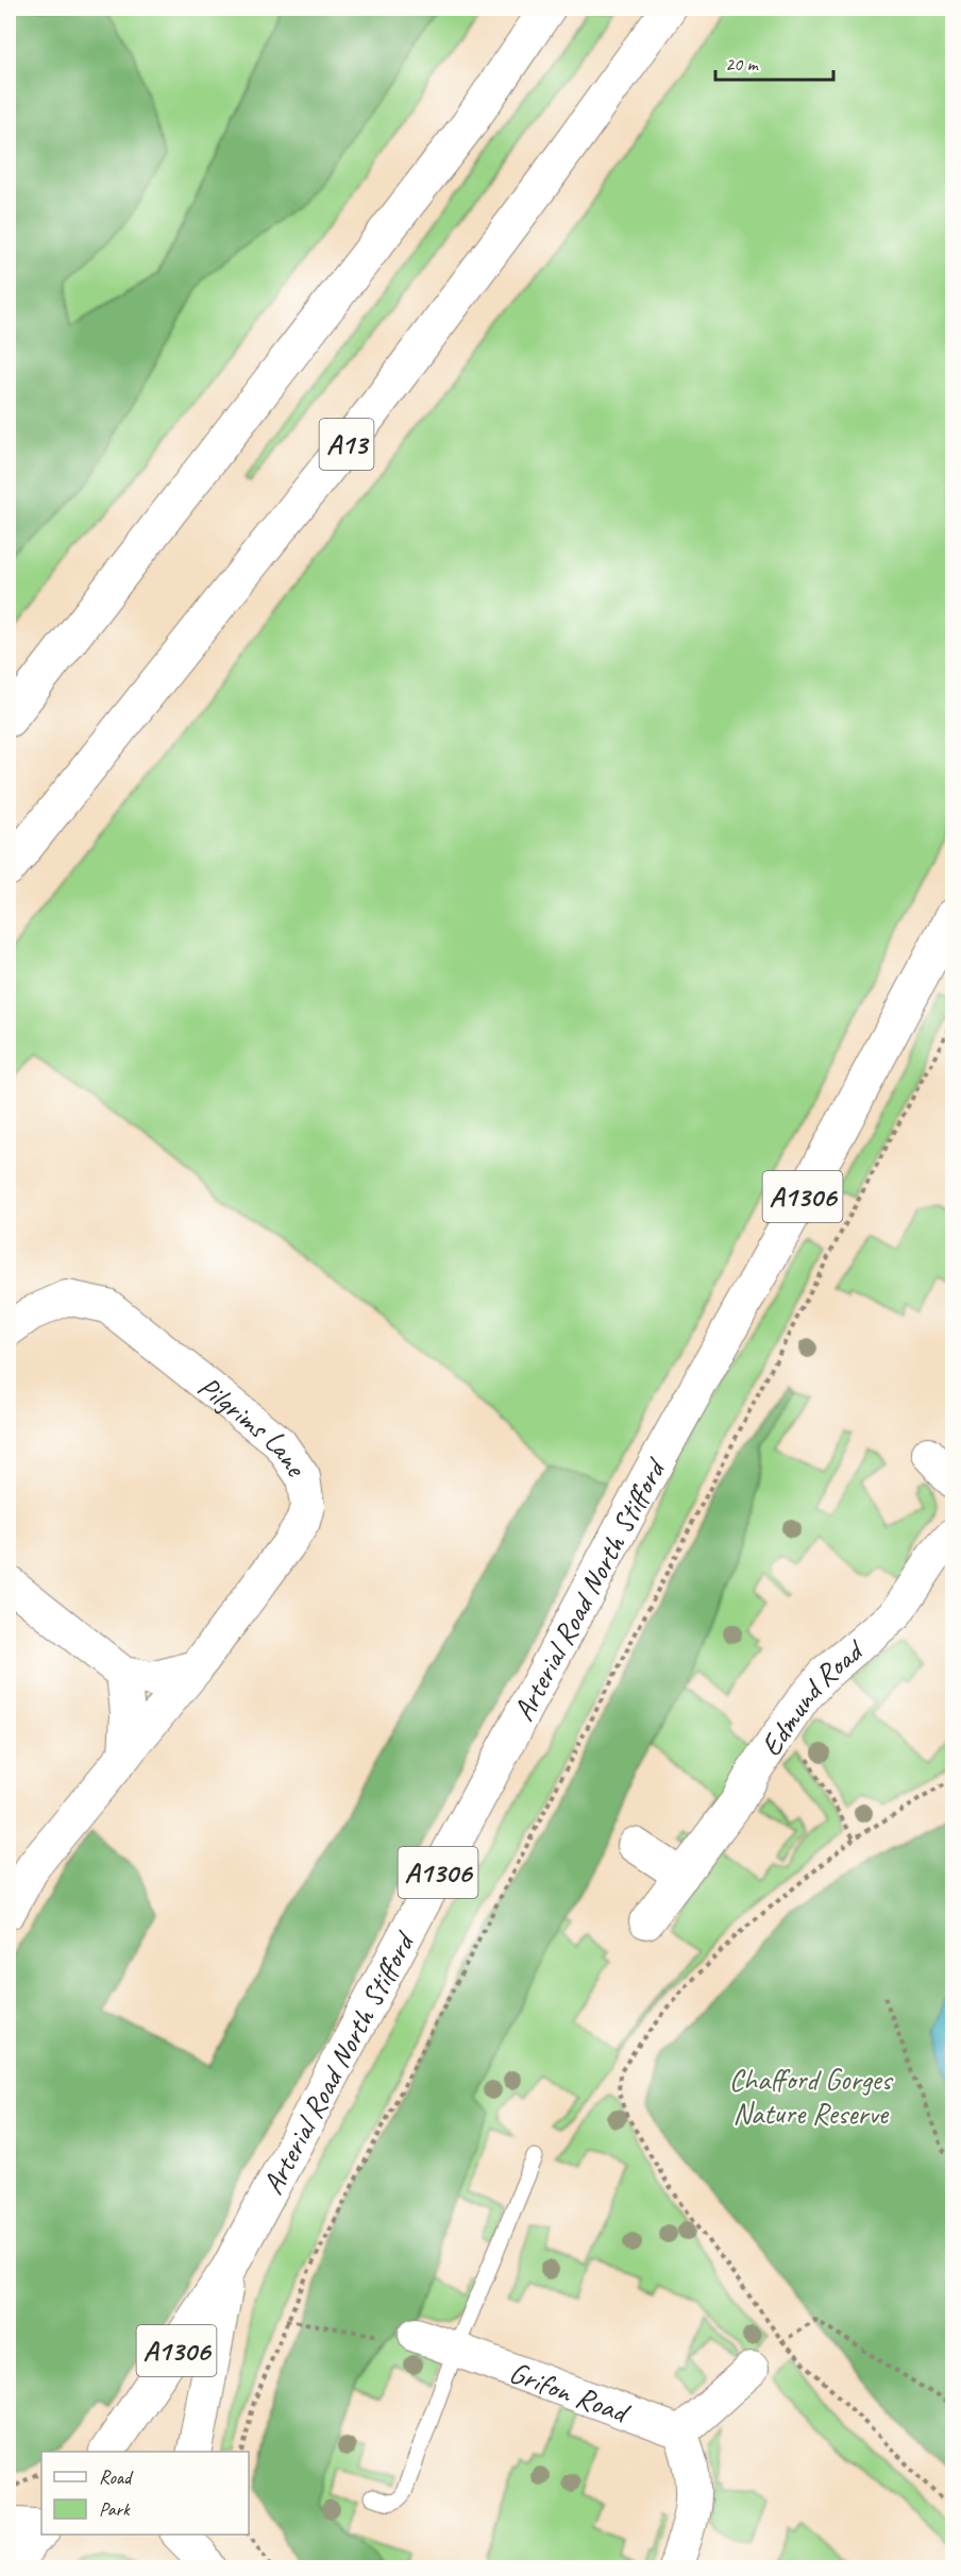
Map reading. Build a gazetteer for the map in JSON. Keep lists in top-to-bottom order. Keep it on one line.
{"streets":{"main road":["A13","A1306","Arterial Road North Stifford"],"street":["Pilgrims Lane","Edmund Road","Grifon Road"]},"parks":["Chafford Gorges Nature Reserve"],"legend":["Road","Park"],"scale_bar":"20 m"}
